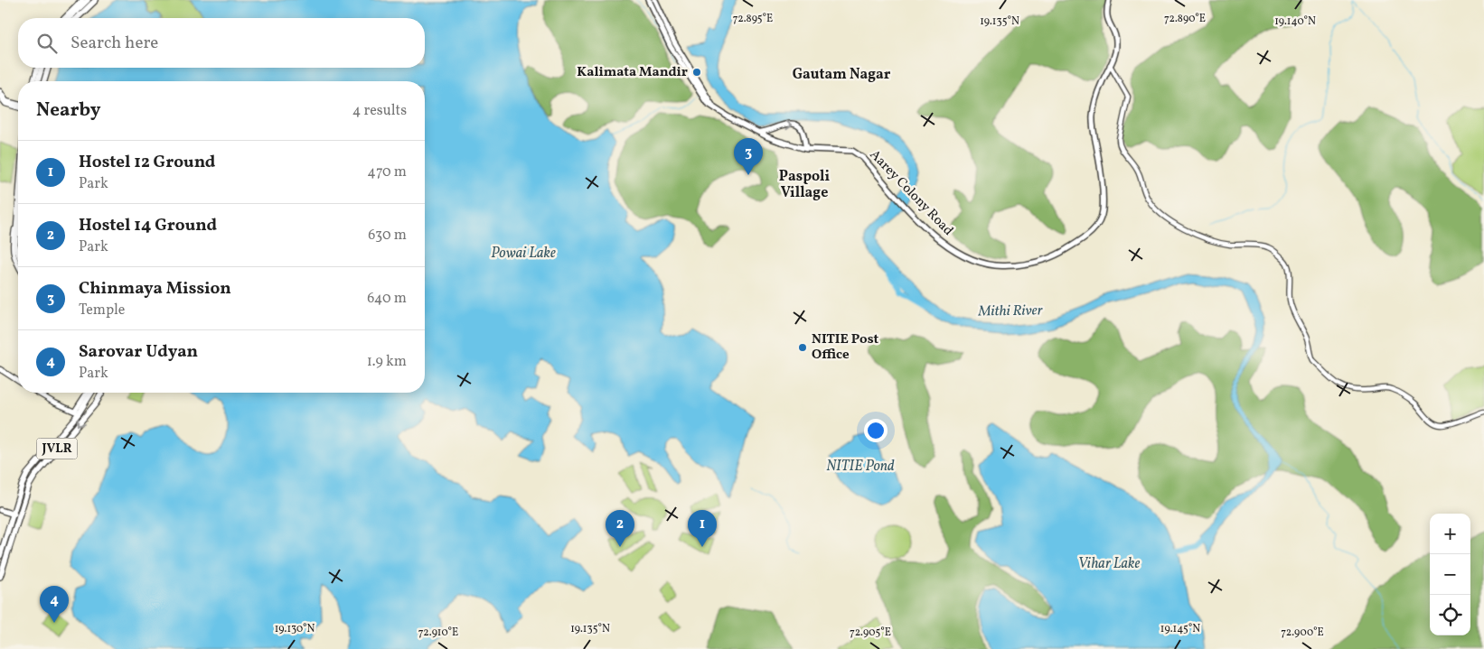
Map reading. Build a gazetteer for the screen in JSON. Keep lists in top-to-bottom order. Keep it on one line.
{"streets":{"main road":["Aarey Colony Road","JVLR"]},"districts":["Gautam Nagar","Paspoli Village"],"water":["Powai Lake","Mithi River","NITIE Pond","Vihar Lake"],"places":["Kalimata Mandir","NITIE Post Office"],"page":{"search":"Search here","heading":["Nearby","4 results"],"pins":["3","1","2","4"],"list":[{"mark":"1","name":"Hostel 12 Ground","note":"Park","value":"470 m"},{"mark":"2","name":"Hostel 14 Ground","note":"Park","value":"630 m"},{"mark":"3","name":"Chinmaya Mission","note":"Temple","value":"640 m"},{"mark":"4","name":"Sarovar Udyan","note":"Park","value":"1.9 km"}],"map_buttons":["+","−"]},"coordinates":["72.895°E","72.890°E","19.135°N","19.140°N","19.130°N","19.145°N","72.910°E","72.905°E","72.900°E"]}
